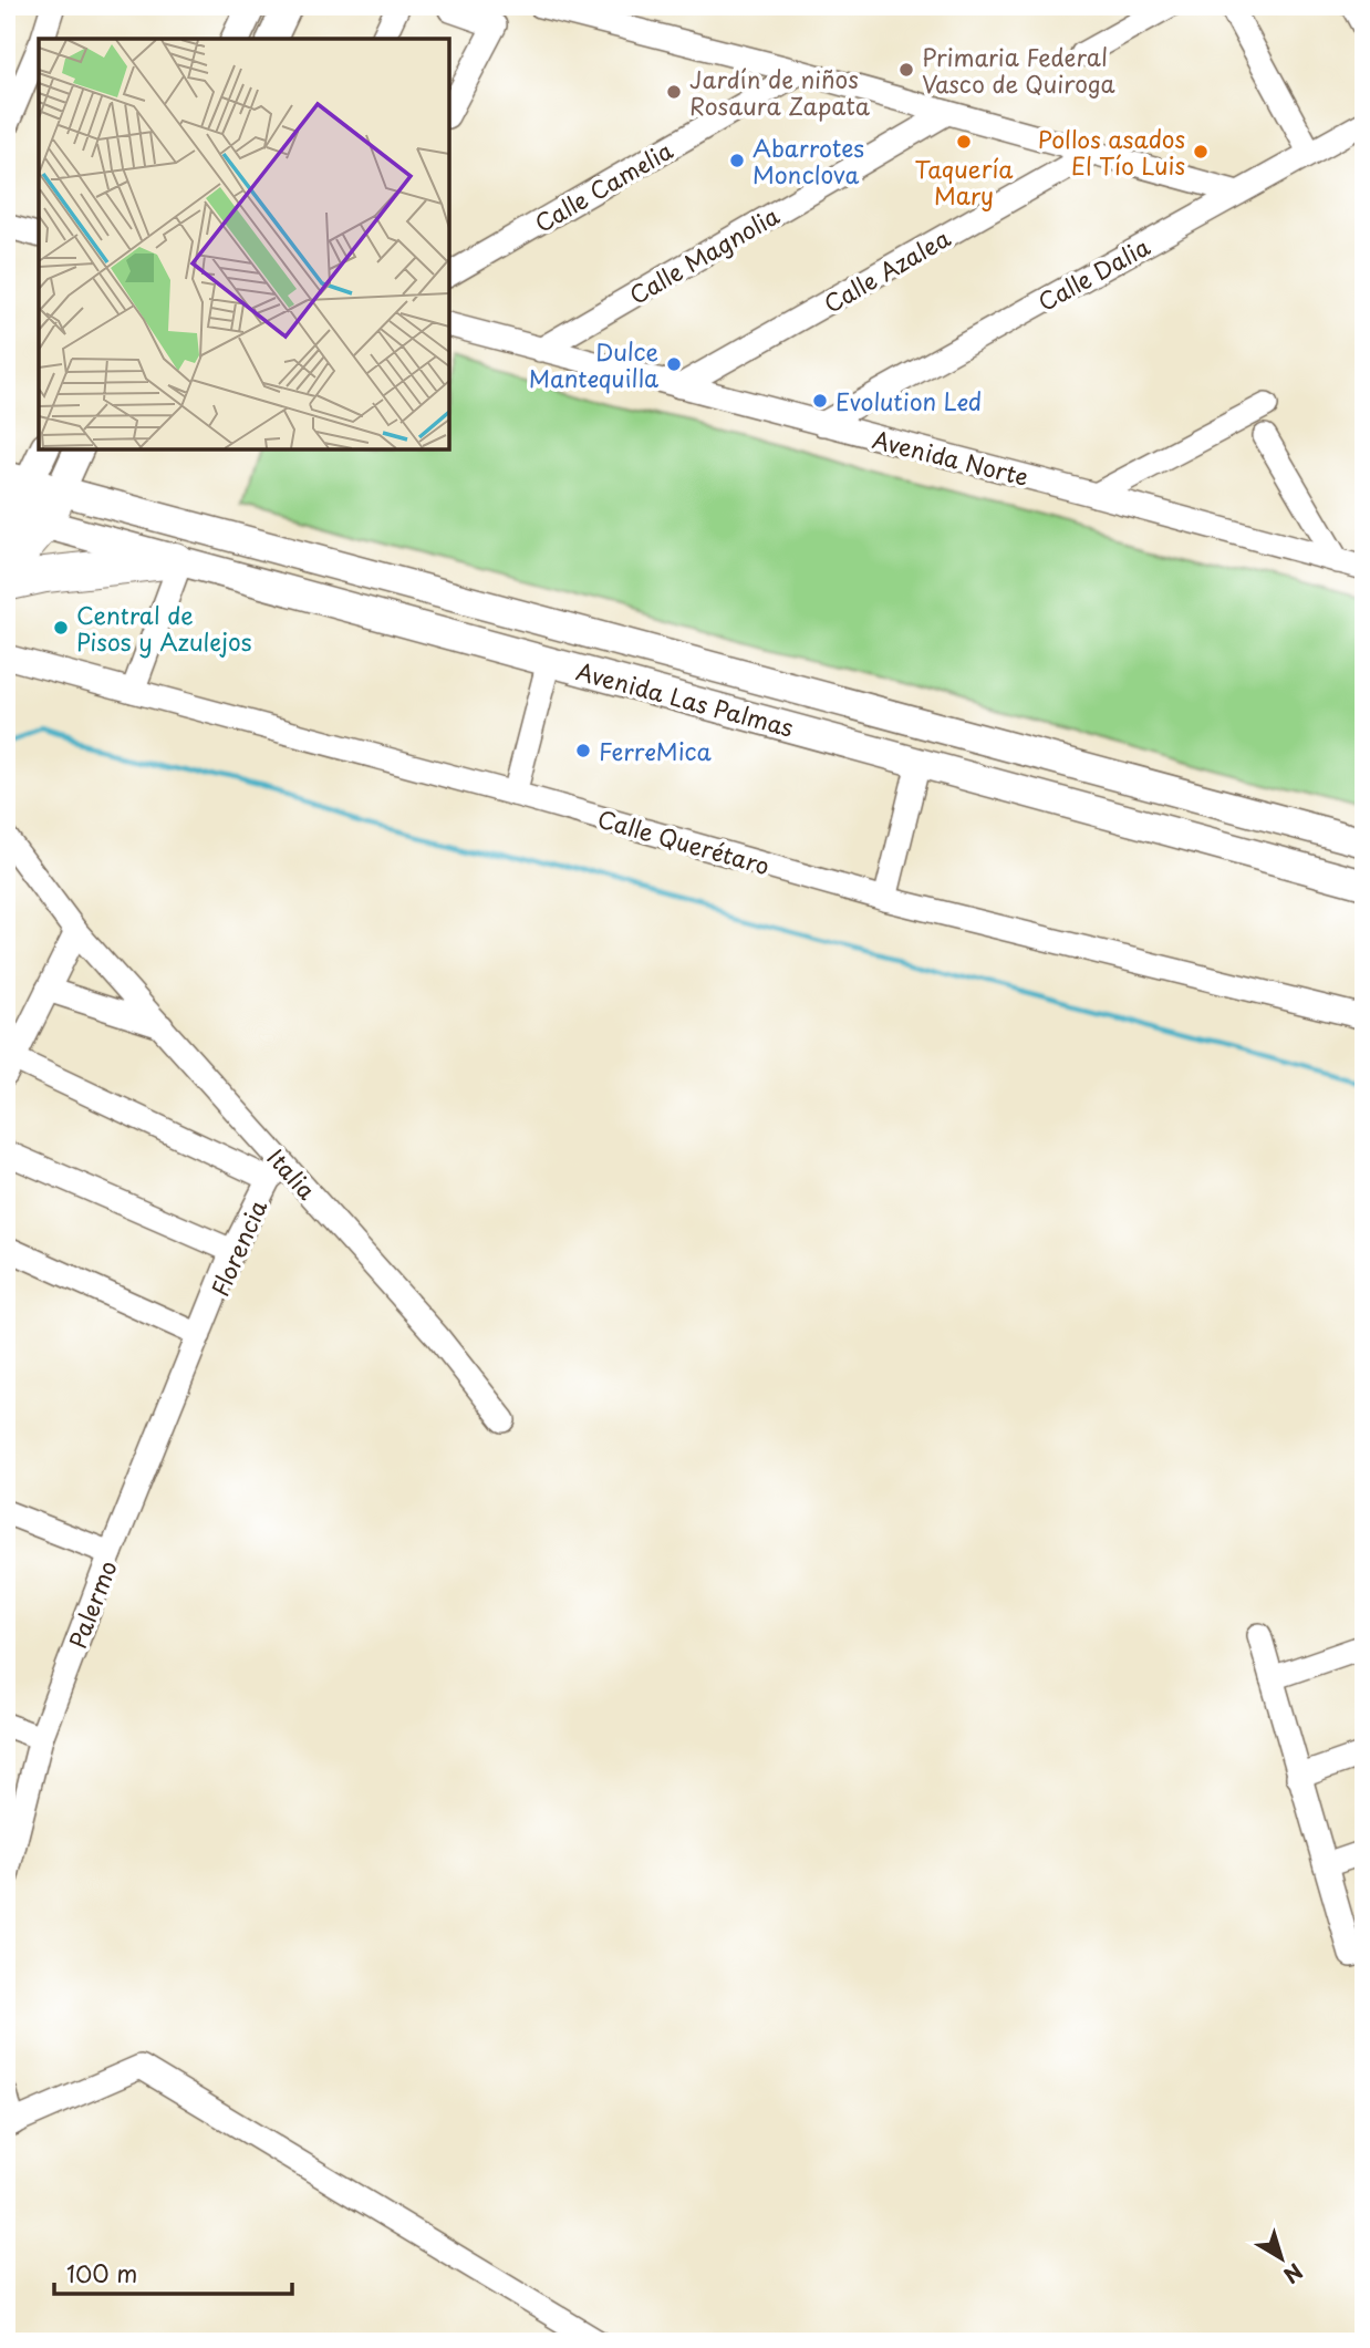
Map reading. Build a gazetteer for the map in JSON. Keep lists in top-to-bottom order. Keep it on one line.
{"streets":{"main road":["Avenida Las Palmas"],"street":["Calle Camelia","Calle Magnolia","Calle Azalea","Calle Dalia","Avenida Norte","Calle Querétaro","Italia","Florencia","Palermo"]},"crossings":[["Calle Magnolia","Avenida Norte"],["Calle Azalea","Avenida Norte"],["Calle Dalia","Avenida Norte"],["Italia","Florencia"],["Florencia","Palermo"]],"places":["Primaria Federal Vasco de Quiroga","Jardín de niños Rosaura Zapata","Taquería Mary","Pollos asados El Tío Luis","Abarrotes Monclova","Dulce Mantequilla","Evolution Led","Central de Pisos y Azulejos","FerreMica"],"scale_bar":"100 m","north":"bottom right"}
